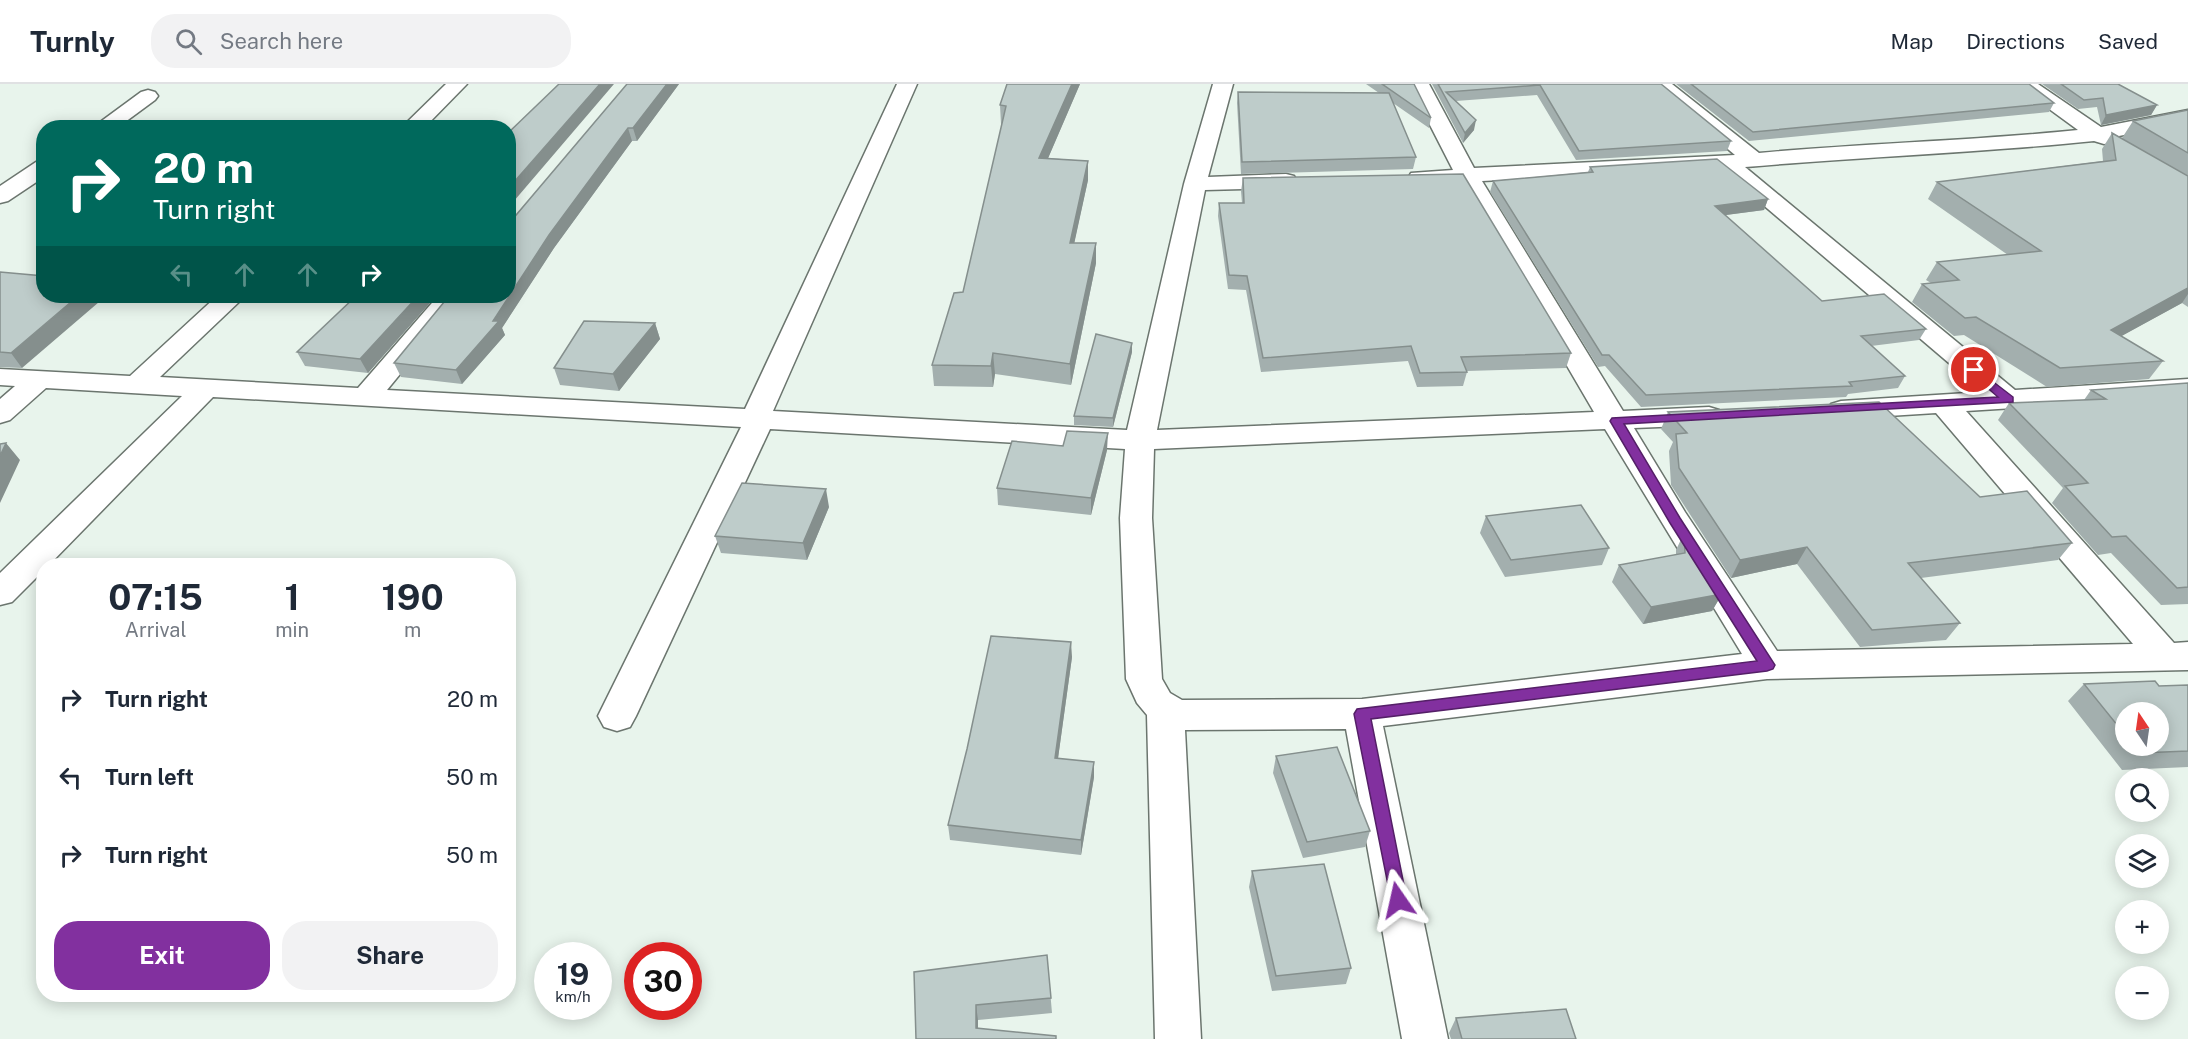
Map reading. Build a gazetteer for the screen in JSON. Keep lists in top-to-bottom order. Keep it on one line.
{"north":"top","page":{"header":"Turnly","search":"Search here","nav":["Map","Directions","Saved"],"turn":["20 m","Turn right"],"eta":["07:15","Arrival","1","min","190","m"],"list":[{"name":"Turn right","value":"20 m"},{"name":"Turn left","value":"50 m"},{"name":"Turn right","value":"50 m"}],"map_buttons":["+","−"],"buttons":["Exit","Share"],"speed":"19 km/h","limit":"30"}}
